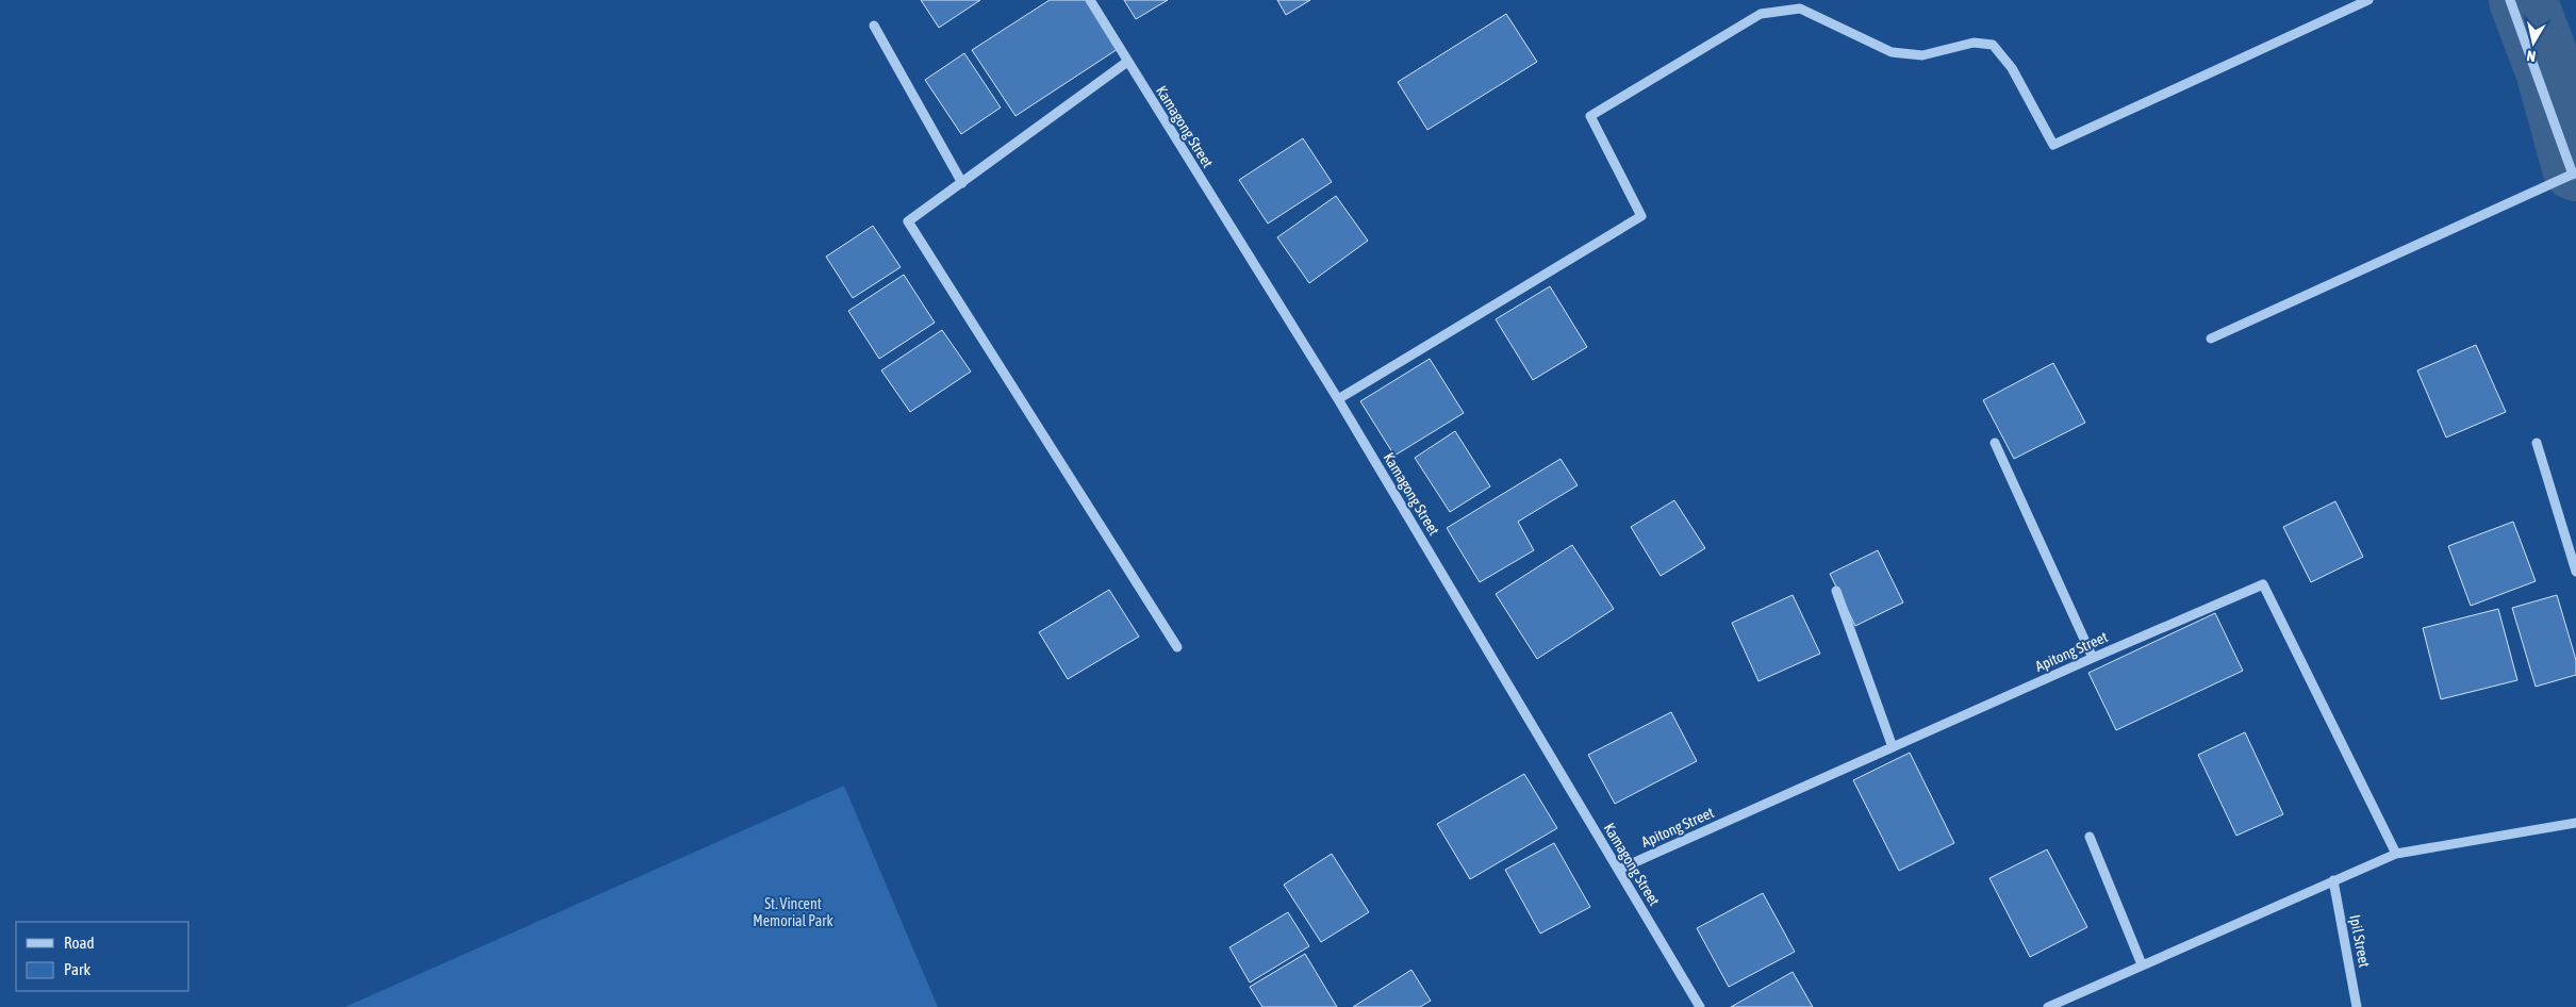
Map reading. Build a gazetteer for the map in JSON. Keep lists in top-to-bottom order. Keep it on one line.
{"streets":{"street":["Kamagong Street","Apitong Street","Ipil Street"]},"crossings":[["Kamagong Street","Apitong Street"]],"parks":["St. Vincent Memorial Park"],"legend":["Road","Park"],"north":"bottom"}
